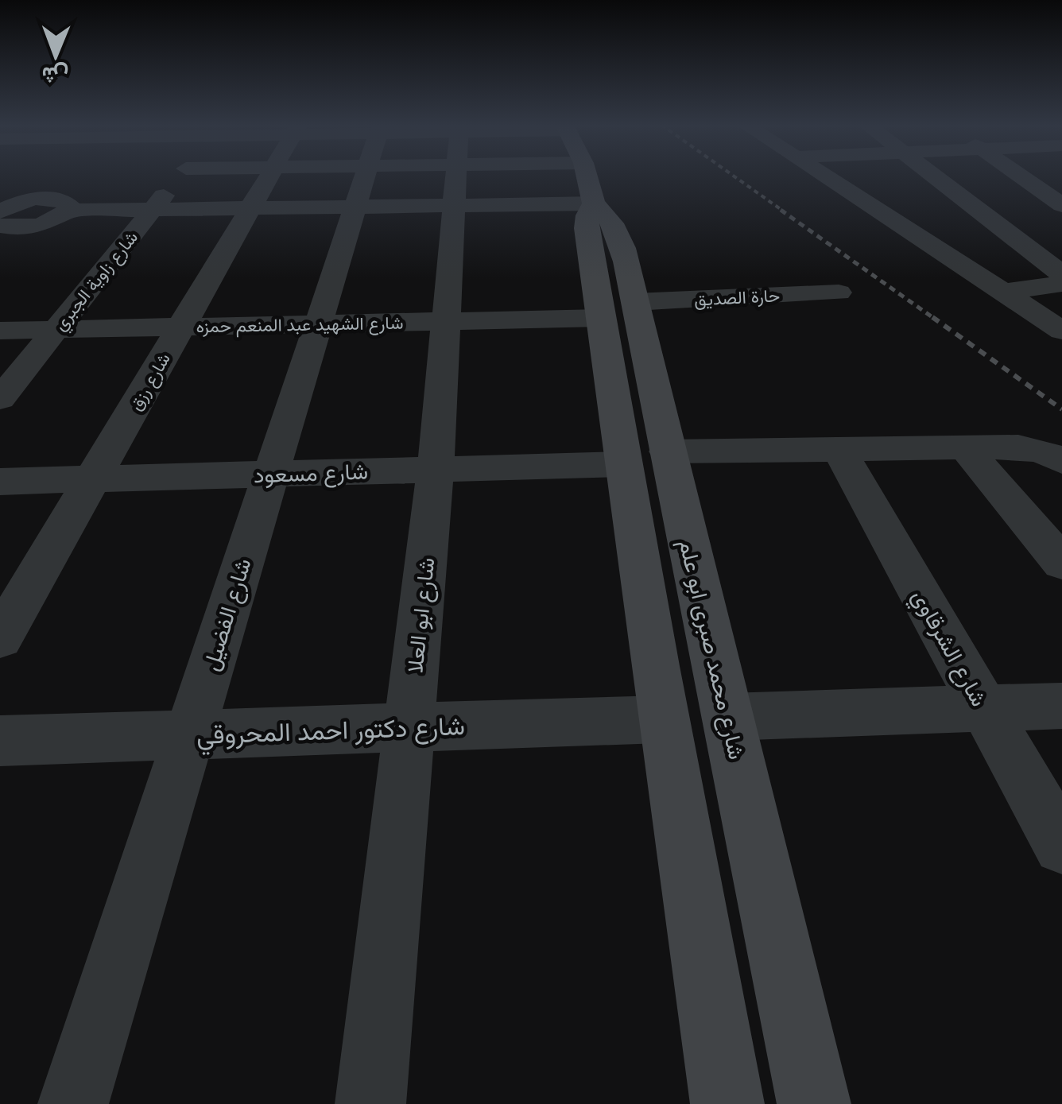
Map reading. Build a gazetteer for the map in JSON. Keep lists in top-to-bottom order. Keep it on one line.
{"streets":{"street":["شارع زاوية الجبري","حارة الصديق","شارع الشهيد عبد المنعم حمزه","شارع رزق","شارع مسعود","شارع الفضيل","شارع ابو العلا","شارع الشرقاوي","شارع محمد صبرى ابو علم","شارع دكتور احمد المحروقي"]},"crossings":[["شارع زاوية الجبري","شارع الشهيد عبد المنعم حمزه"],["حارة الصديق","شارع الشهيد عبد المنعم حمزه"],["حارة الصديق","شارع محمد صبرى ابو علم"],["شارع الشهيد عبد المنعم حمزه","شارع رزق"],["شارع الشهيد عبد المنعم حمزه","شارع الفضيل"],["شارع الشهيد عبد المنعم حمزه","شارع ابو العلا"],["شارع الشهيد عبد المنعم حمزه","شارع محمد صبرى ابو علم"],["شارع رزق","شارع مسعود"],["شارع مسعود","شارع الفضيل"],["شارع مسعود","شارع ابو العلا"],["شارع مسعود","شارع محمد صبرى ابو علم"],["شارع الفضيل","شارع دكتور احمد المحروقي"],["شارع ابو العلا","شارع دكتور احمد المحروقي"],["شارع محمد صبرى ابو علم","شارع دكتور احمد المحروقي"]],"north":"bottom"}
